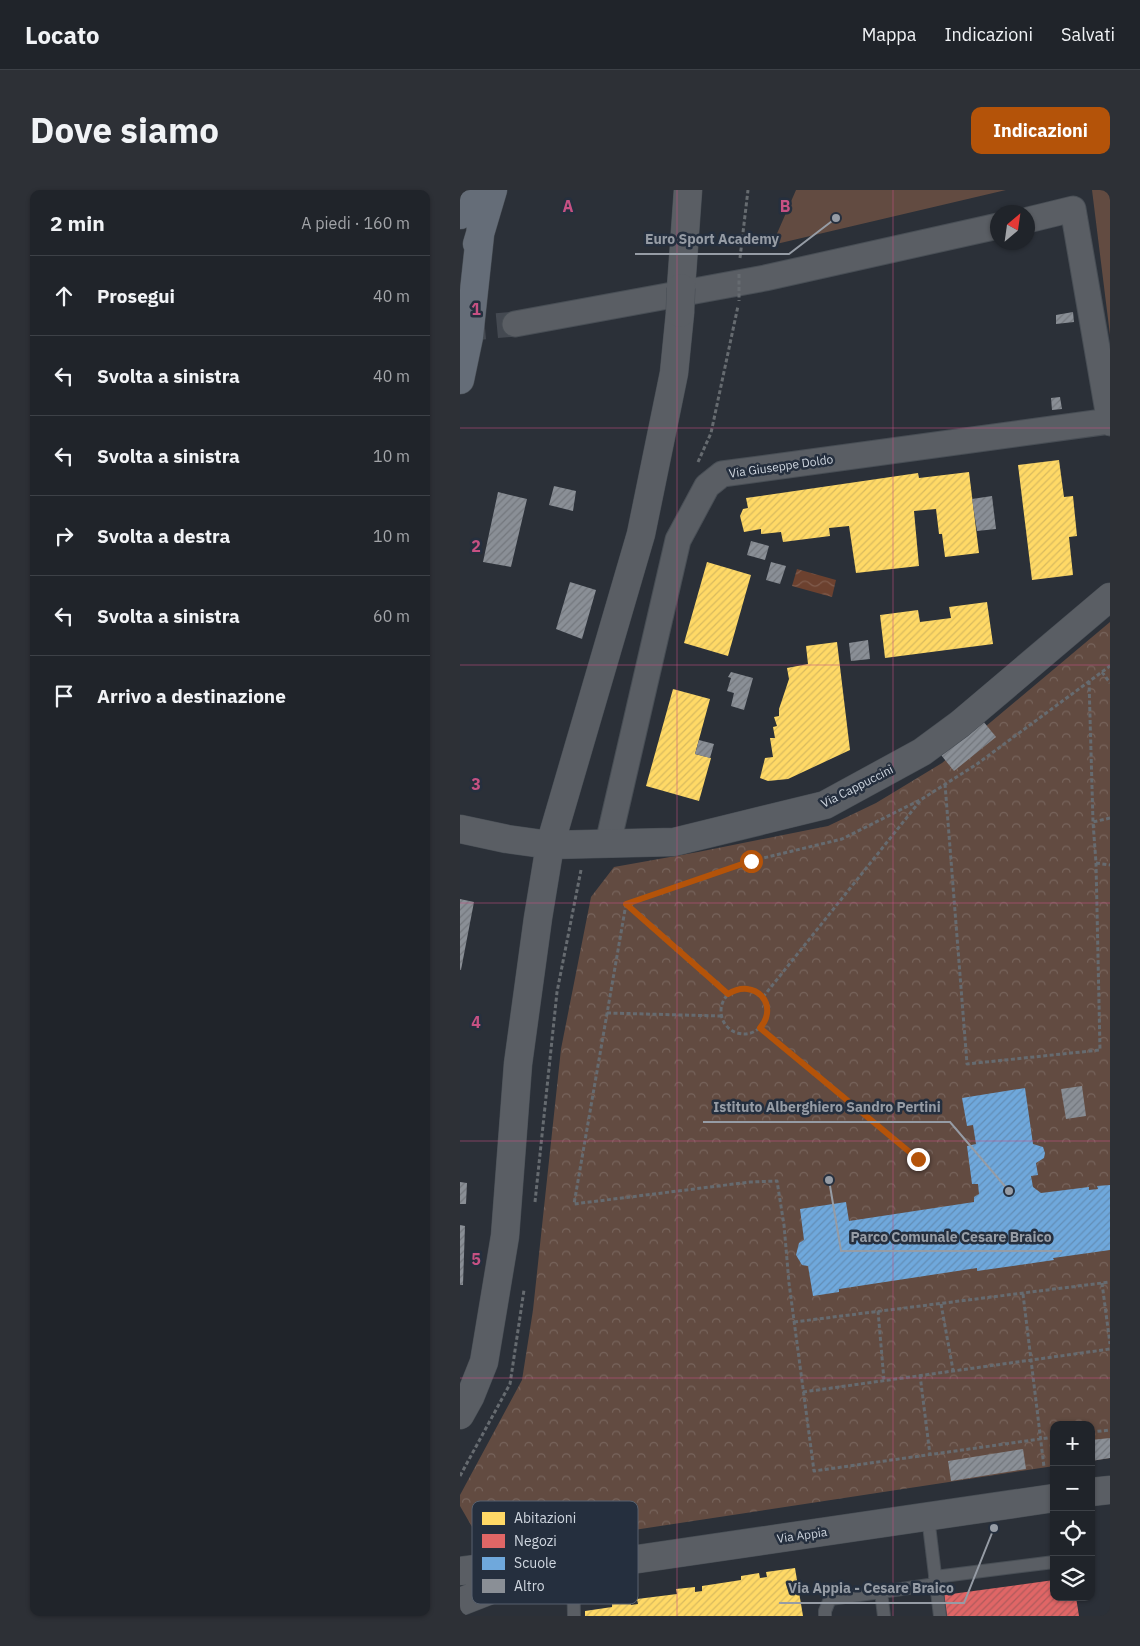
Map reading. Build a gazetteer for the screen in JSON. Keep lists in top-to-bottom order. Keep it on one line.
{"streets":{"street":["Via Giuseppe Doldo","Via Cappuccini","Via Appia"]},"crossings":[["Via Giuseppe Doldo","Via Cappuccini"]],"places":["Euro Sport Academy","Parco Comunale Cesare Braico","Istituto Alberghiero Sandro Pertini","Via Appia - Cesare Braico"],"legend":["Abitazioni","Negozi","Scuole","Altro"],"north":"top right","page":{"header":"Locato","nav":["Mappa","Indicazioni","Salvati"],"title":"Dove siamo","buttons":"Indicazioni","heading":["2 min","A piedi · 160 m"],"list":[["Prosegui","40 m"],["Svolta a sinistra","40 m"],["Svolta a sinistra","10 m"],["Svolta a destra","10 m"],["Svolta a sinistra","60 m"],"Arrivo a destinazione"],"map_buttons":["+","−"]},"grid":{"columns":["A","B"],"rows":["1","2","3","4","5"]}}
